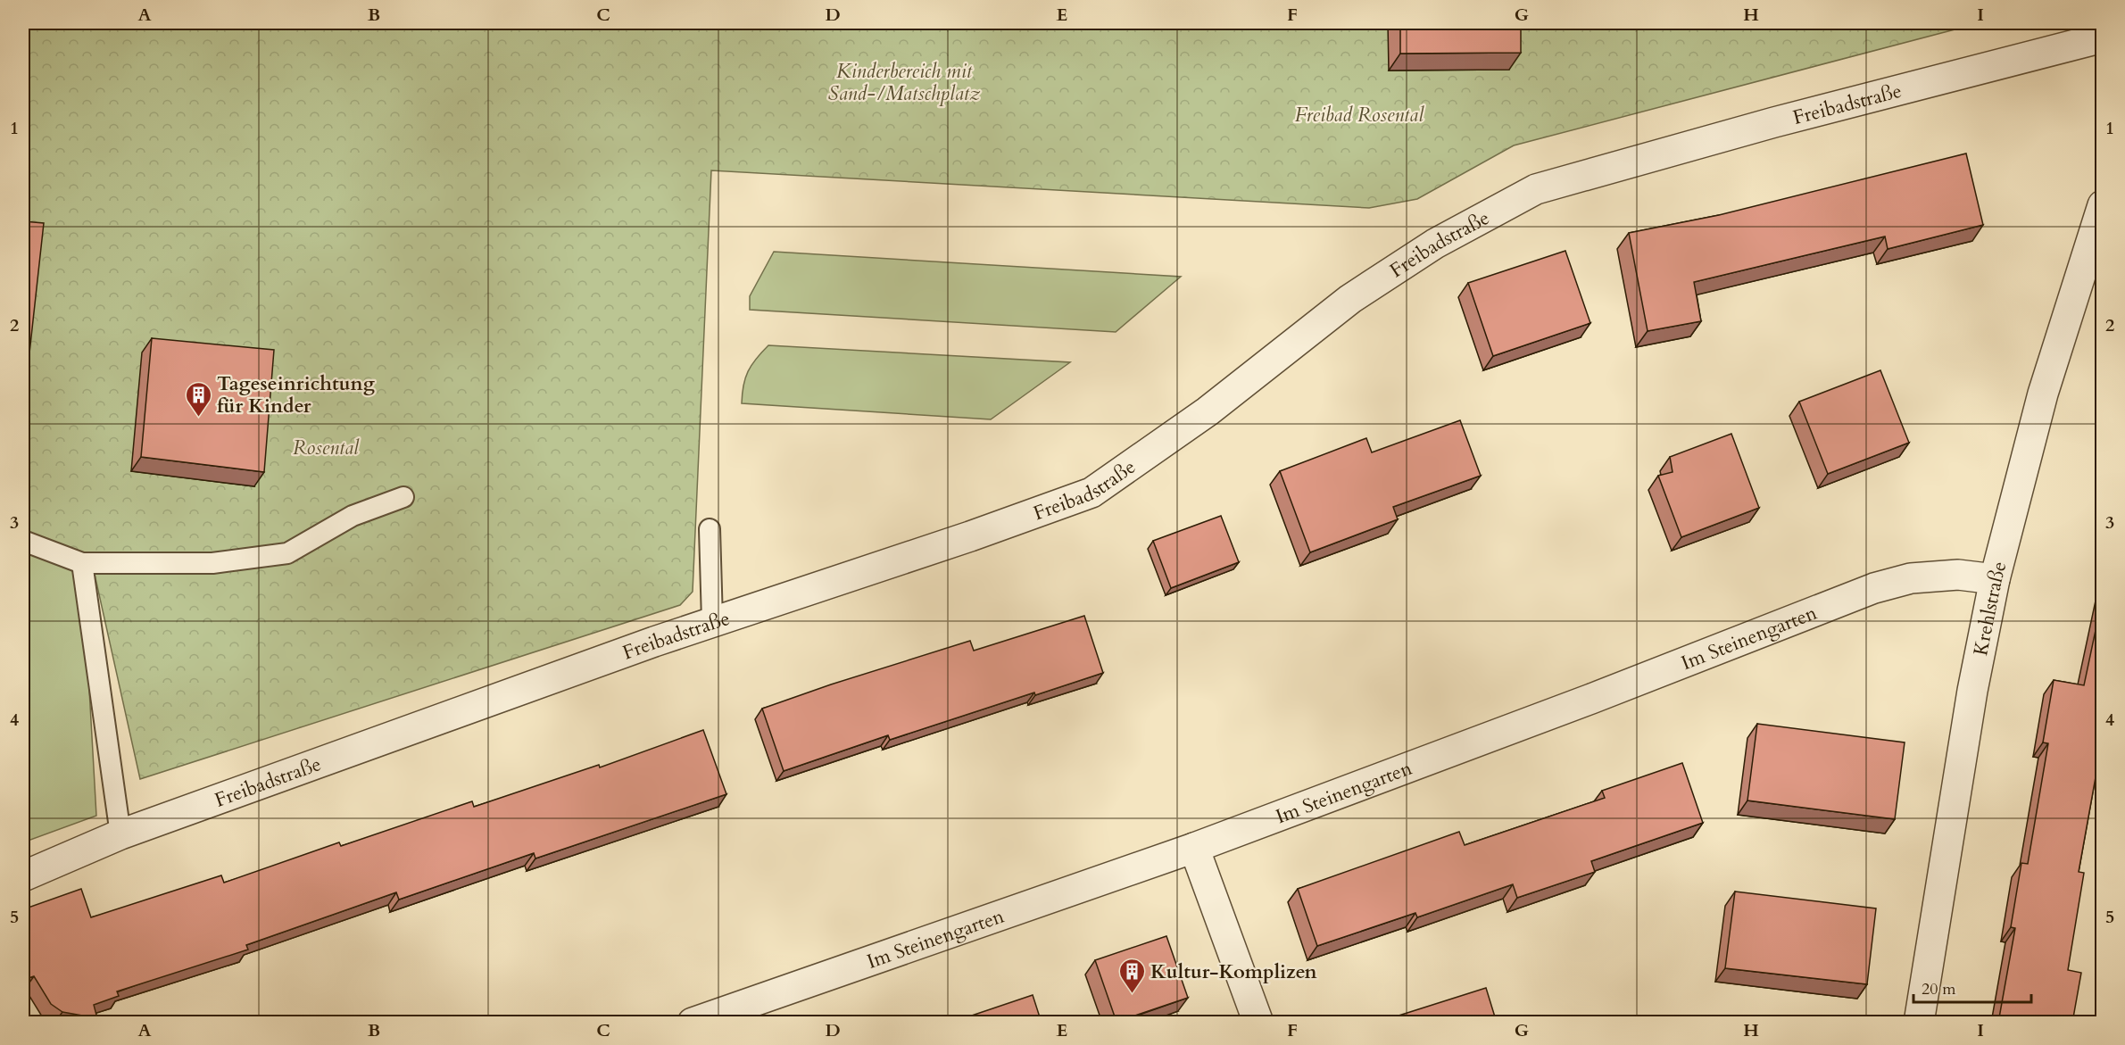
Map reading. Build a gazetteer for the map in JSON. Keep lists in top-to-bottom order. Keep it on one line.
{"streets":{"street":["Freibadstraße","Krehlstraße","Im Steinengarten"]},"crossings":[["Krehlstraße","Im Steinengarten"]],"parks":["Kinderbereich mit Sand-/Matschplatz","Freibad Rosental","Rosental"],"places":{"building":["Tageseinrichtung für Kinder","Kultur-Komplizen"]},"scale_bar":"20 m","grid":{"columns":["A","B","C","D","E","F","G","H","I"],"rows":["1","2","3","4","5"]}}
